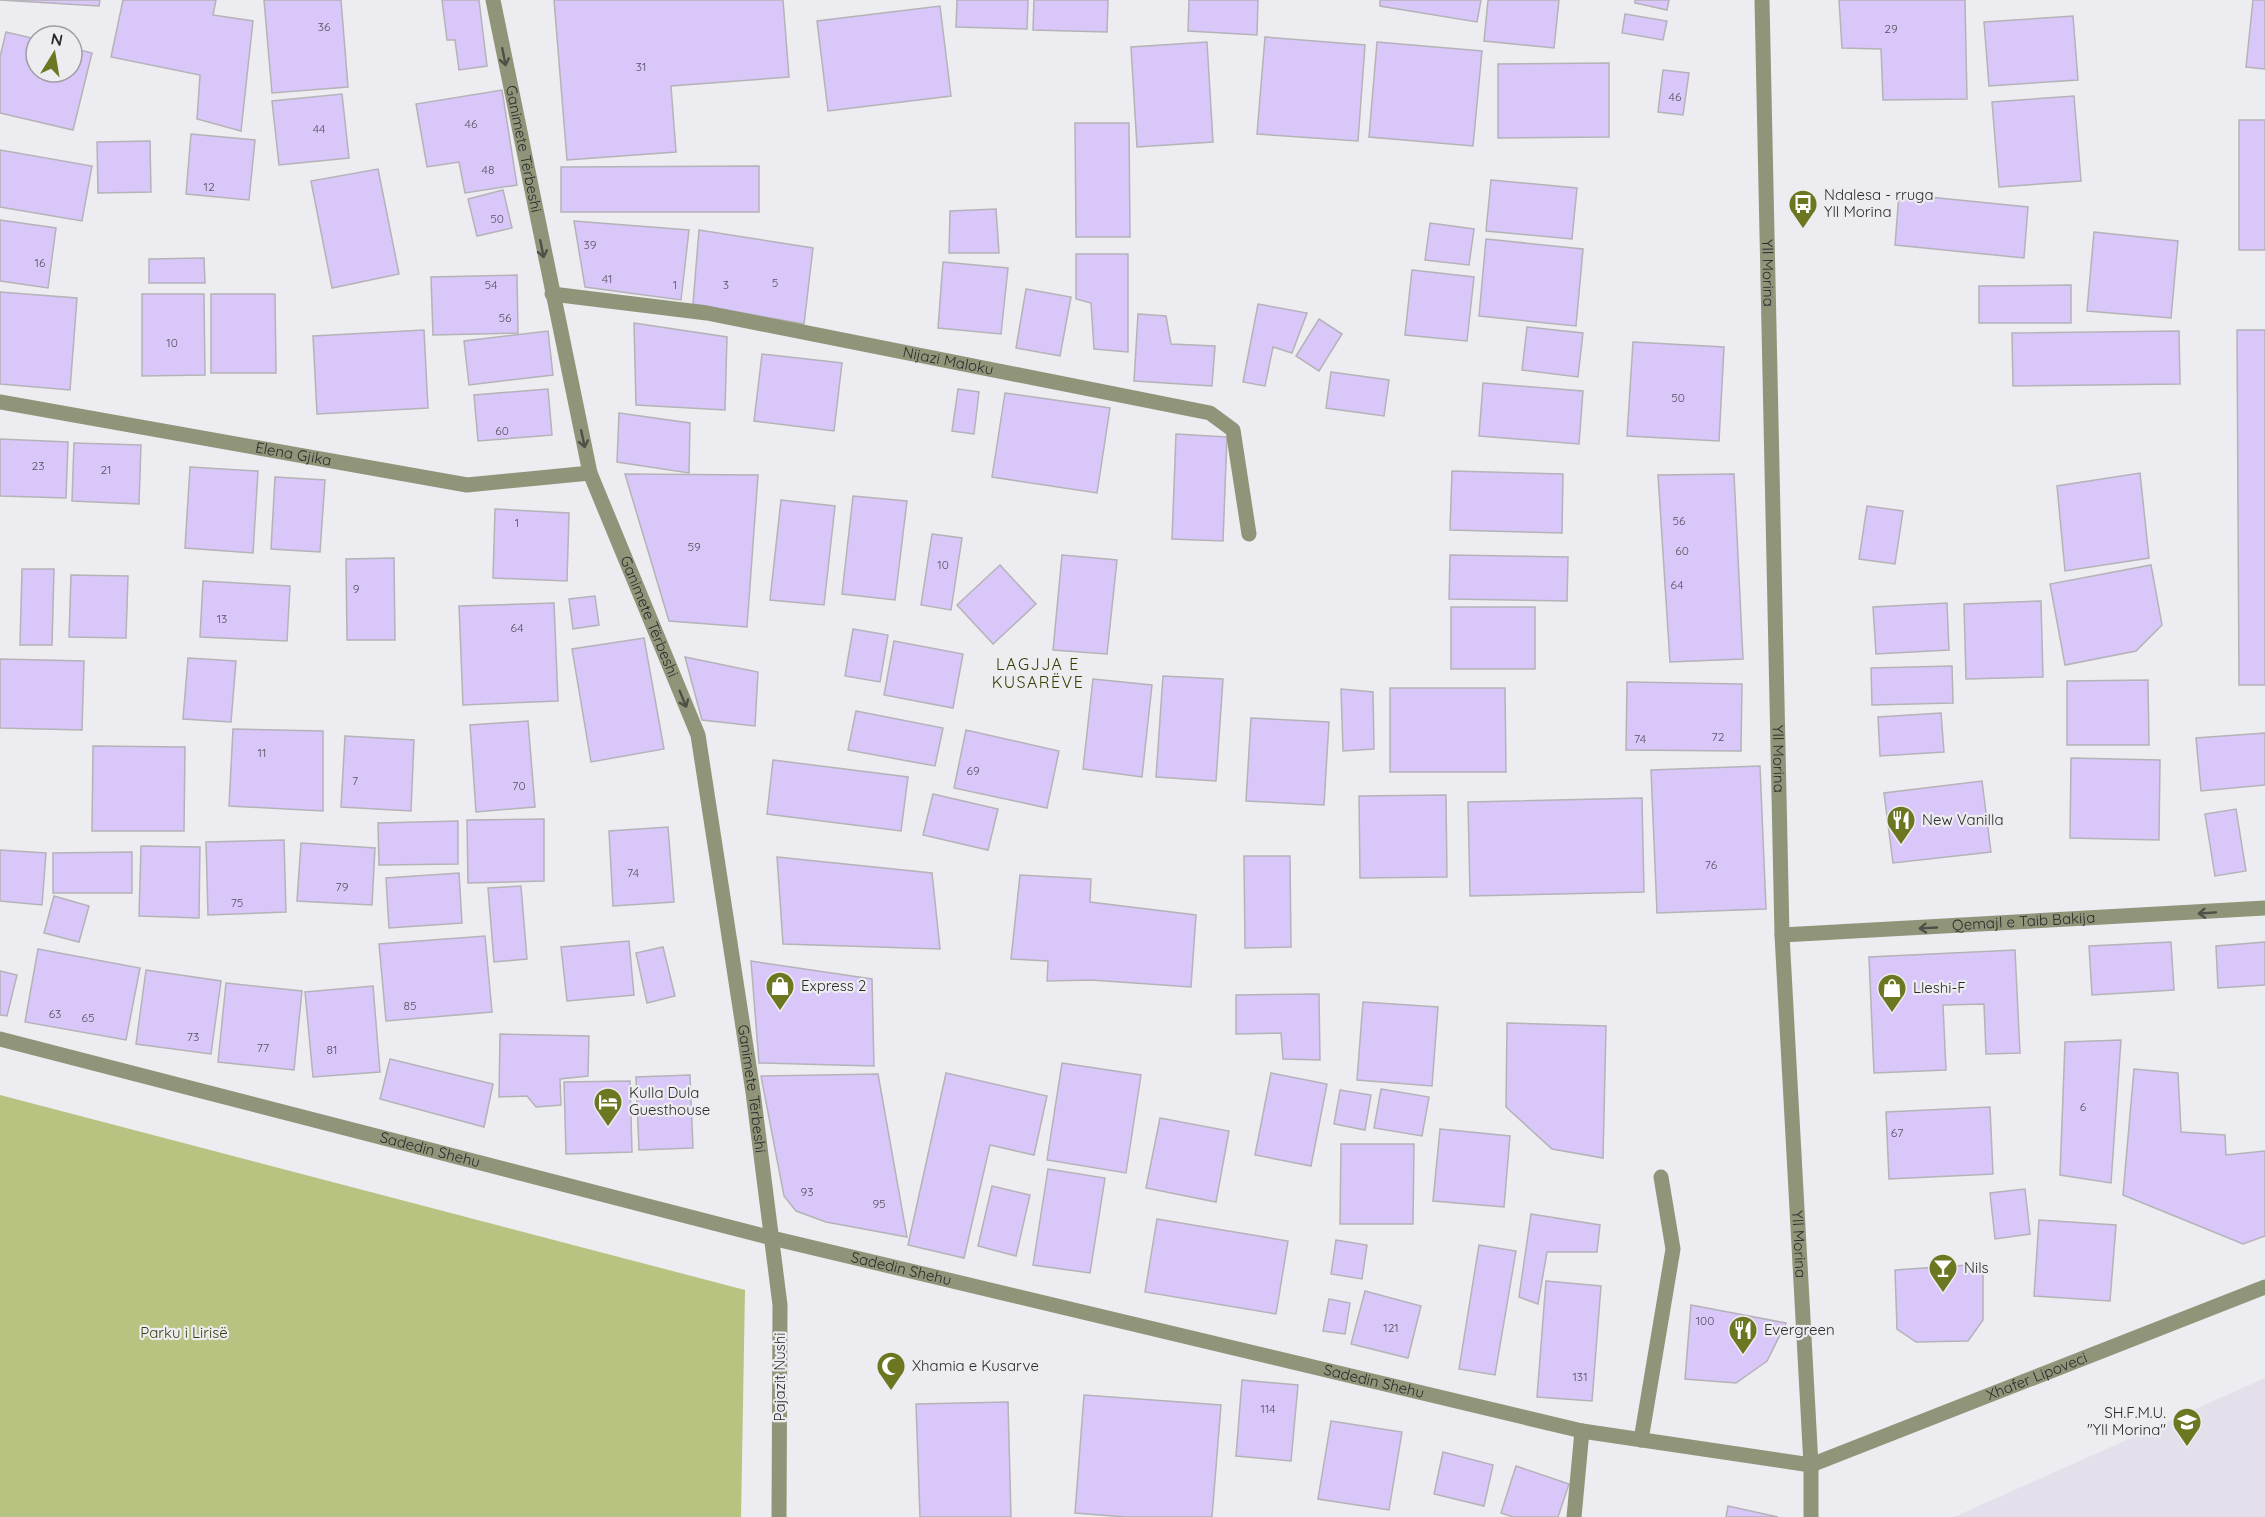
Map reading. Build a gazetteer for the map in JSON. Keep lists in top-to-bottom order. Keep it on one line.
{"streets":{"street":["Ganimete Tërbeshi","Yll Morina","Nijazi Maloku","Elena Gjika","Qemajl e Taib Bakija","Sadedin Shehu","Xhafer Lipoveci","Pajazit Nushi"]},"crossings":[["Ganimete Tërbeshi","Nijazi Maloku"],["Ganimete Tërbeshi","Elena Gjika"],["Ganimete Tërbeshi","Sadedin Shehu"],["Ganimete Tërbeshi","Pajazit Nushi"],["Yll Morina","Qemajl e Taib Bakija"],["Yll Morina","Sadedin Shehu"],["Yll Morina","Xhafer Lipoveci"],["Sadedin Shehu","Xhafer Lipoveci"],["Sadedin Shehu","Pajazit Nushi"]],"one_way":["Ganimete Tërbeshi","Qemajl e Taib Bakija"],"districts":["LAGJJA E KUSARËVE"],"parks":["Parku i Lirisë"],"places":{"bus stop":["Ndalesa - rruga Yll Morina"],"restaurant":["New Vanilla","Evergreen"],"shop":["Express 2","Lleshi-F"],"hotel":["Kulla Dula Guesthouse"],"bar":["Nils"],"mosque":["Xhamia e Kusarve"],"school or university":["SH.F.M.U. \"Yll Morina\""]},"house_numbers":["36","29","31","46","46","44","48","12","50","39","16","41","5","54","1","3","56","10","50","60","23","21","56","1","59","60","10","64","9","13","64","72","74","11","69","7","70","76","74","79","75","85","63","65","73","77","81","6","67","93","95","100","121","131","114"],"north":"top"}
